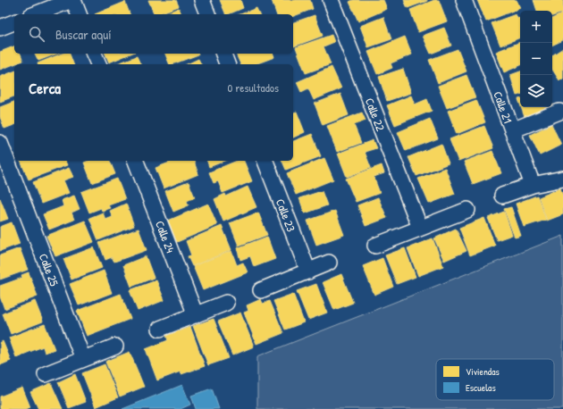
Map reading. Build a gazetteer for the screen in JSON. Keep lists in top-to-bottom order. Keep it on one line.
{"streets":{"street":["Calle 21","Calle 22","Calle 23","Calle 24","Calle 25"]},"legend":["Viviendas","Escuelas"],"page":{"map_buttons":["+","−"],"search":"Buscar aquí","heading":["Cerca","0 resultados"]}}
